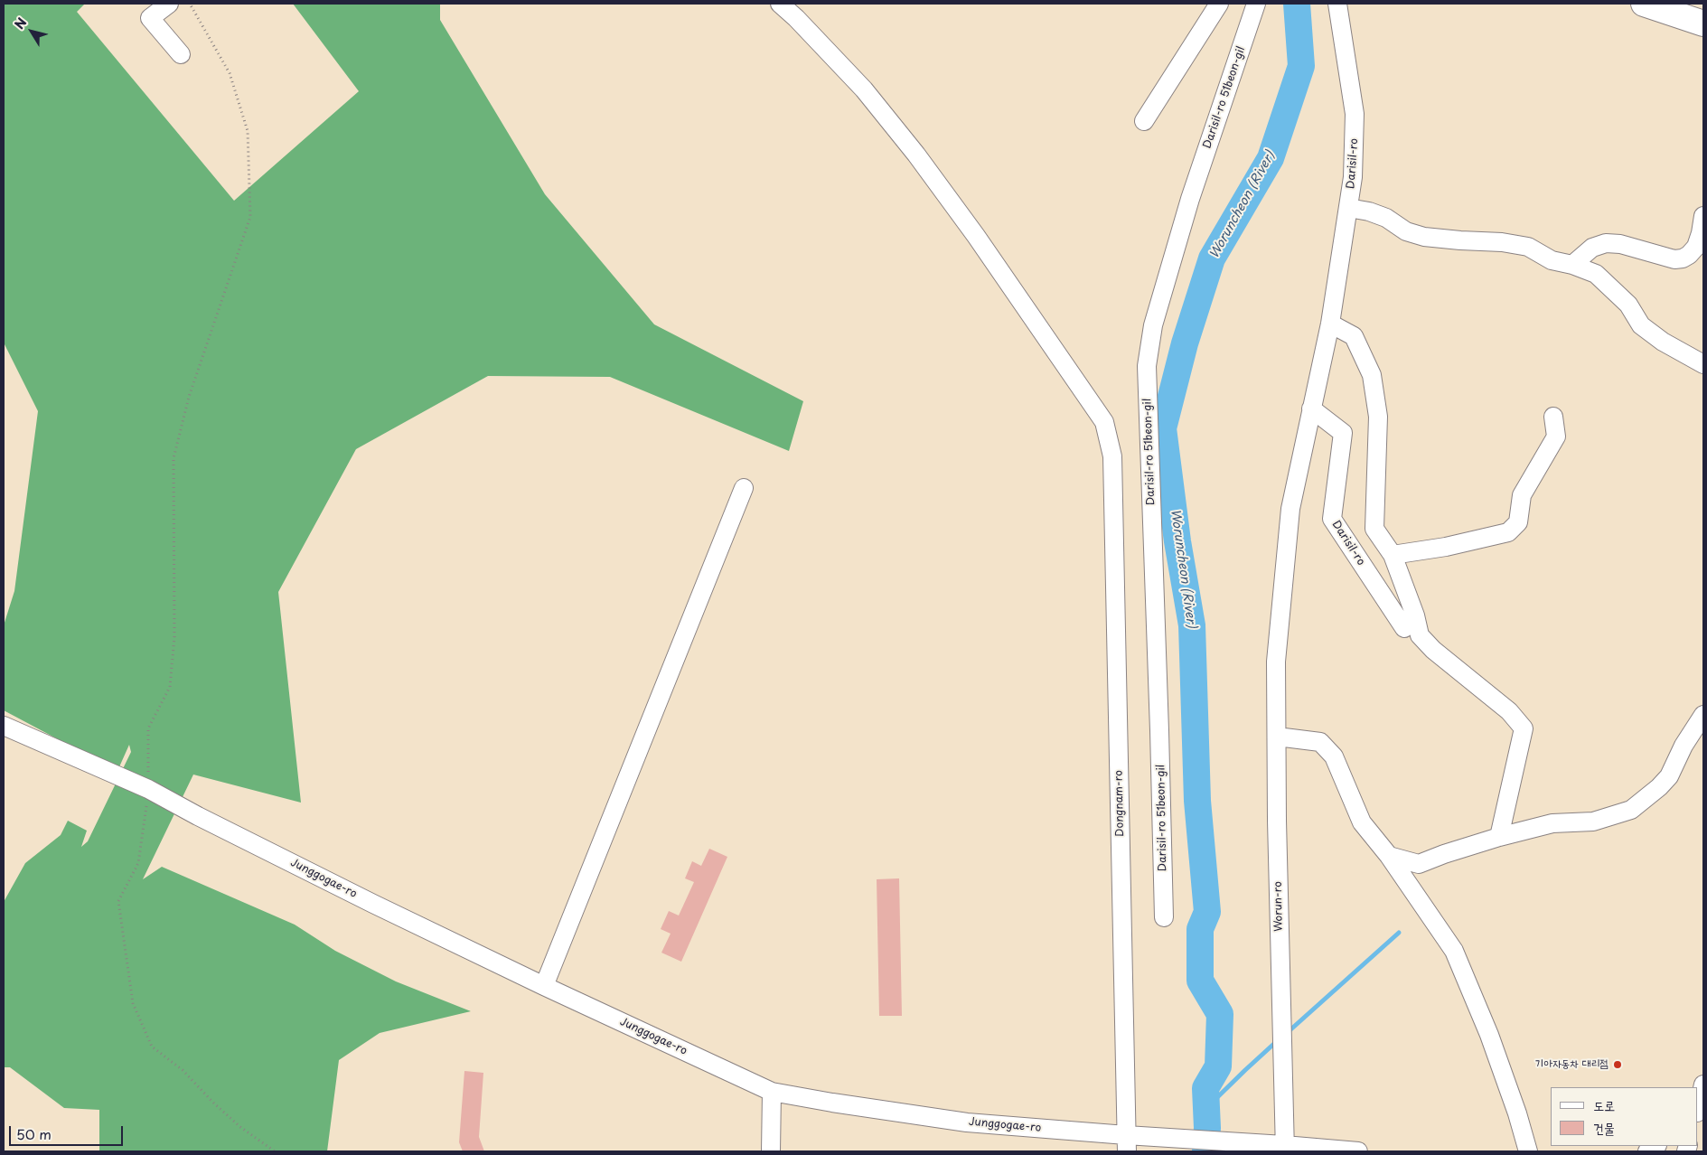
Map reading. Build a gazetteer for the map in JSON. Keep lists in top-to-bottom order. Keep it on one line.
{"streets":{"street":["Darisil-ro 51beon-gil","Darisil-ro","Dongnam-ro","Junggogae-ro","Worun-ro"]},"crossings":[["Darisil-ro","Worun-ro"],["Dongnam-ro","Junggogae-ro"],["Junggogae-ro","Worun-ro"]],"water":["Woruncheon (River)"],"places":["기아자동차 대리점"],"legend":["도로","건물"],"scale_bar":"50 m","north":"top left"}
